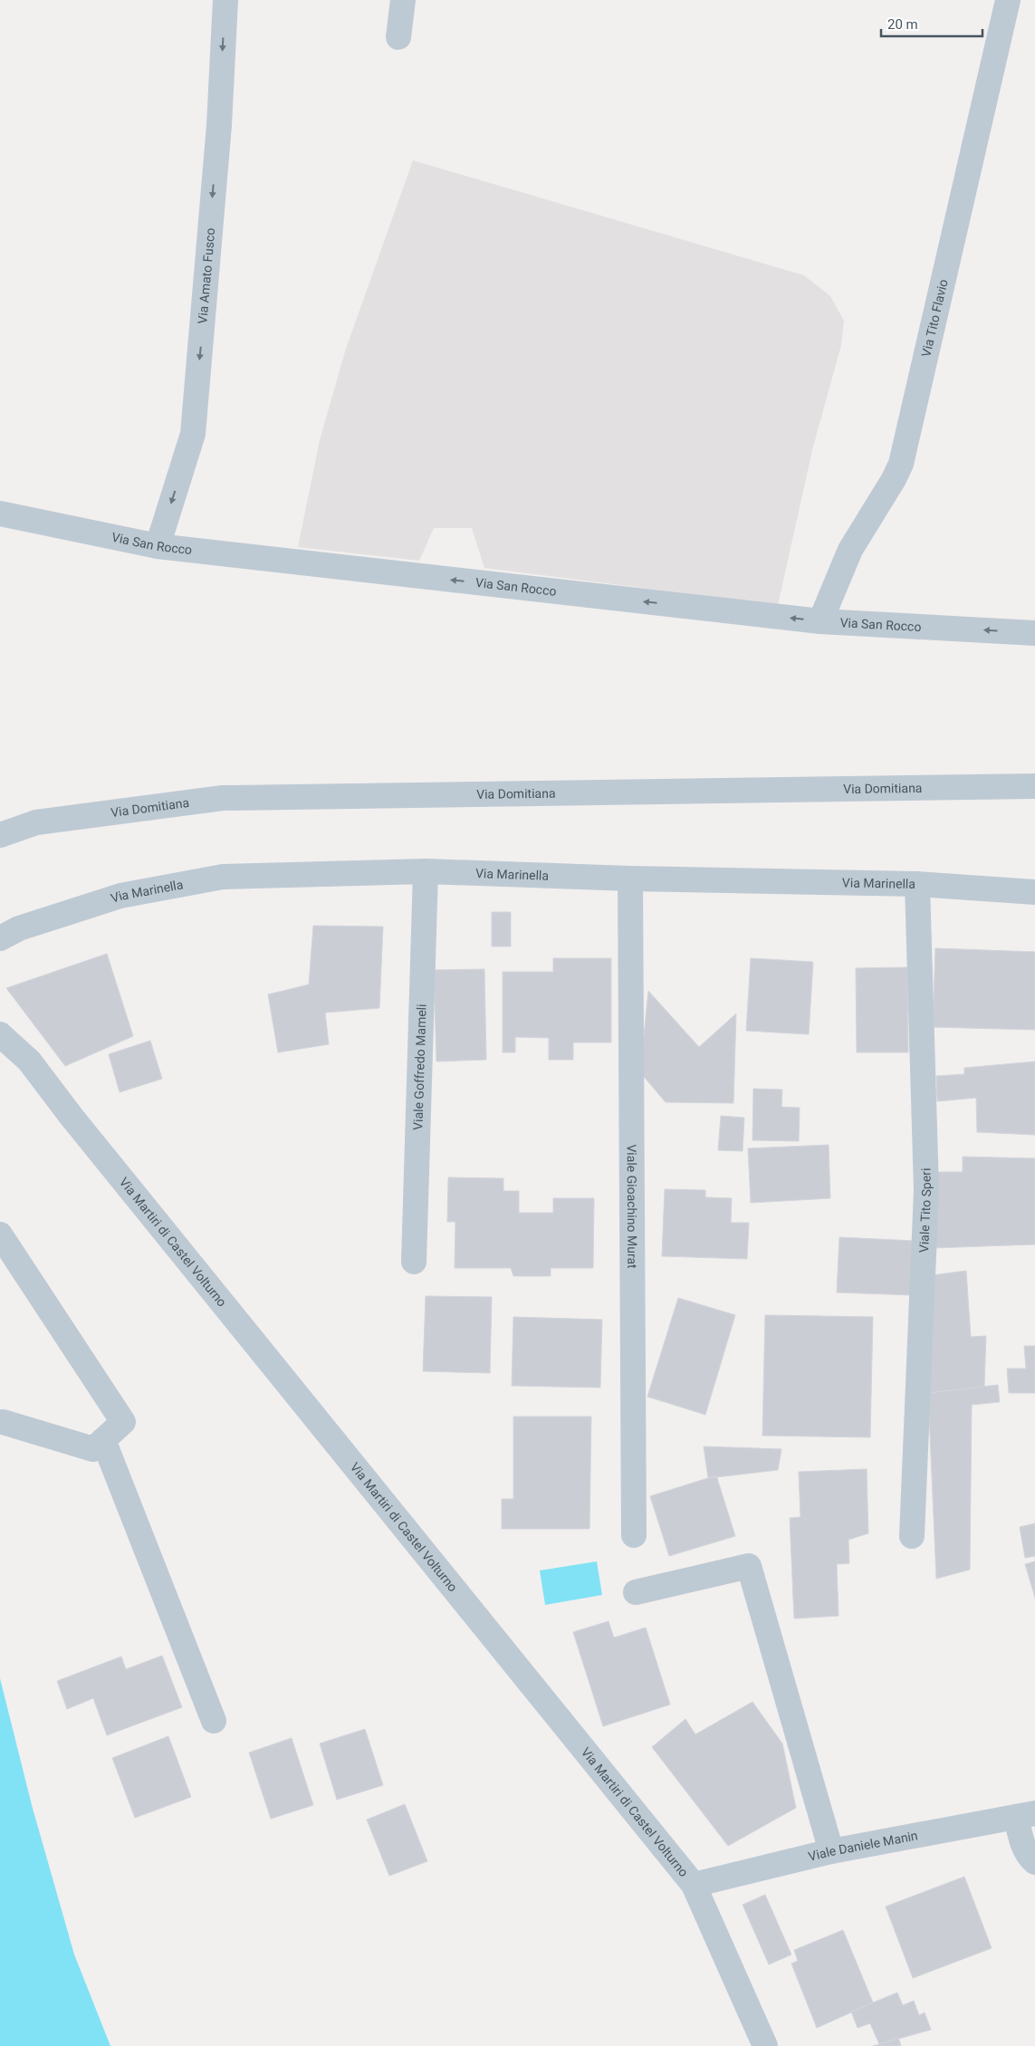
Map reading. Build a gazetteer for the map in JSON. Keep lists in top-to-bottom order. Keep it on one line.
{"streets":{"street":["Via Amato Fusco","Via Tito Flavio","Via San Rocco","Via Domitiana","Via Marinella","Viale Goffredo Mameli","Viale Gioachino Murat","Viale Tito Speri","Via Martiri di Castel Volturno","Viale Daniele Manin"]},"crossings":[["Via Amato Fusco","Via San Rocco"],["Via Tito Flavio","Via San Rocco"],["Via Marinella","Viale Goffredo Mameli"],["Via Marinella","Viale Gioachino Murat"],["Via Marinella","Viale Tito Speri"],["Via Martiri di Castel Volturno","Viale Daniele Manin"]],"one_way":["Via Amato Fusco","Via San Rocco"],"scale_bar":"20 m"}
